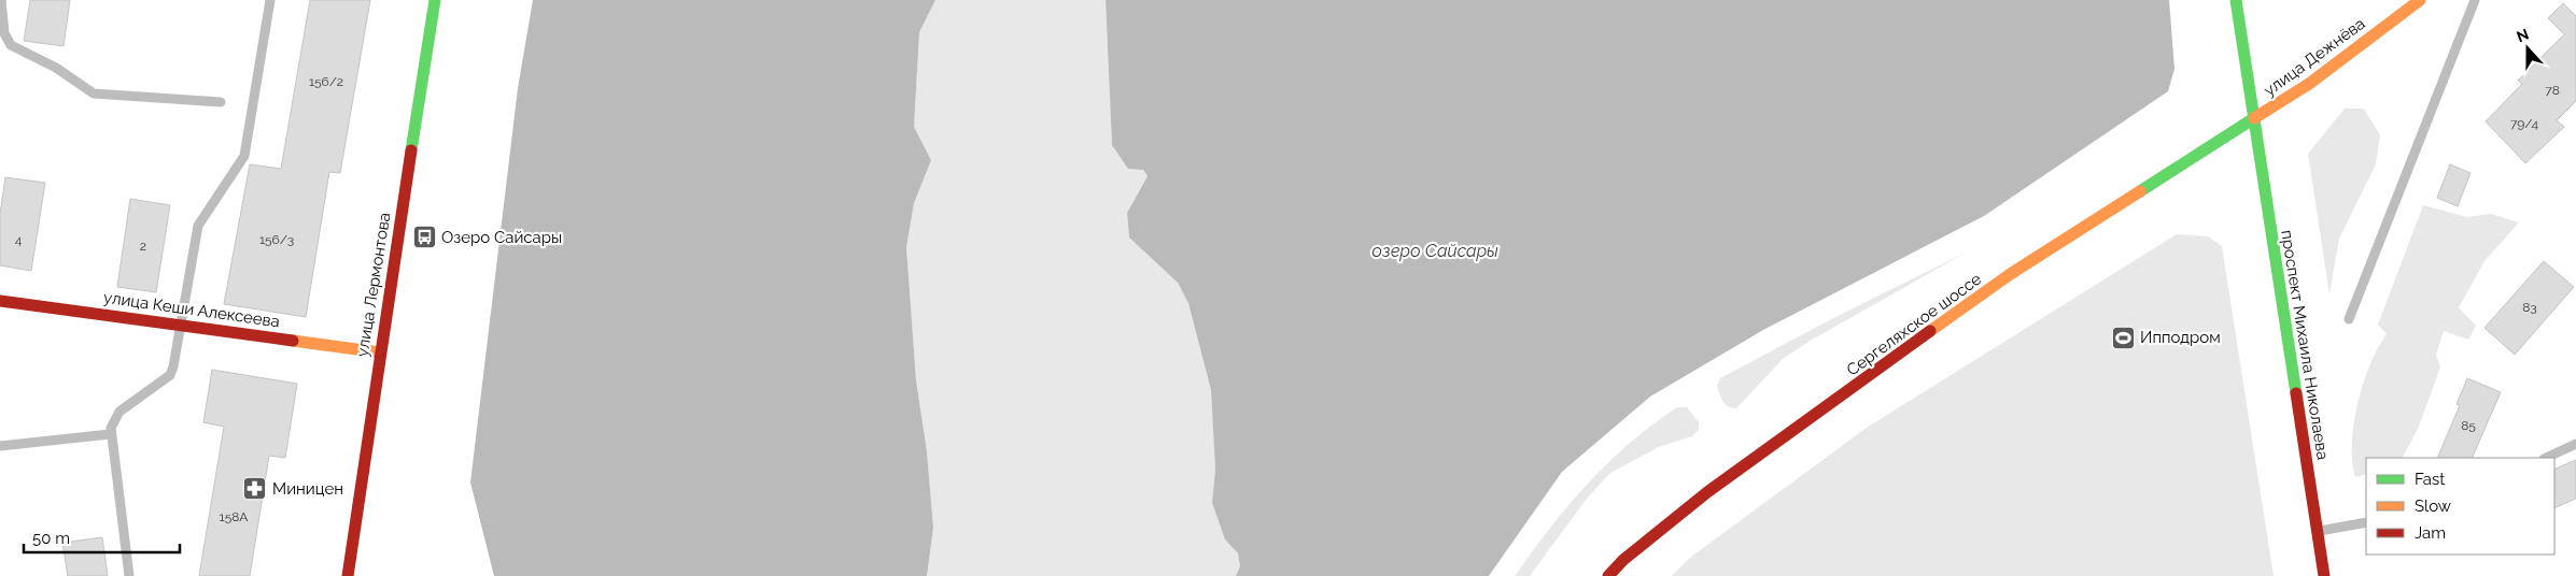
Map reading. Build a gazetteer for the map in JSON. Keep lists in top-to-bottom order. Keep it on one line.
{"streets":{"main road":["улица Дежнёва","улица Лермонтова","улица Кеши Алексеева","Сергеляхское шоссе","проспект Михаила Николаева"]},"crossings":[["улица Дежнёва","Сергеляхское шоссе"],["улица Дежнёва","проспект Михаила Николаева"],["улица Лермонтова","улица Кеши Алексеева"],["Сергеляхское шоссе","проспект Михаила Николаева"]],"water":["озеро Сайсары"],"places":{"bus stop":["Озеро Сайсары"],"sports":["Ипподром"],"pharmacy":["Миницен"]},"house_numbers":["156/2","78","79/4","4","156/3","2","83","85","158А"],"legend":["Fast","Slow","Jam"],"scale_bar":"50 m","north":"top"}
